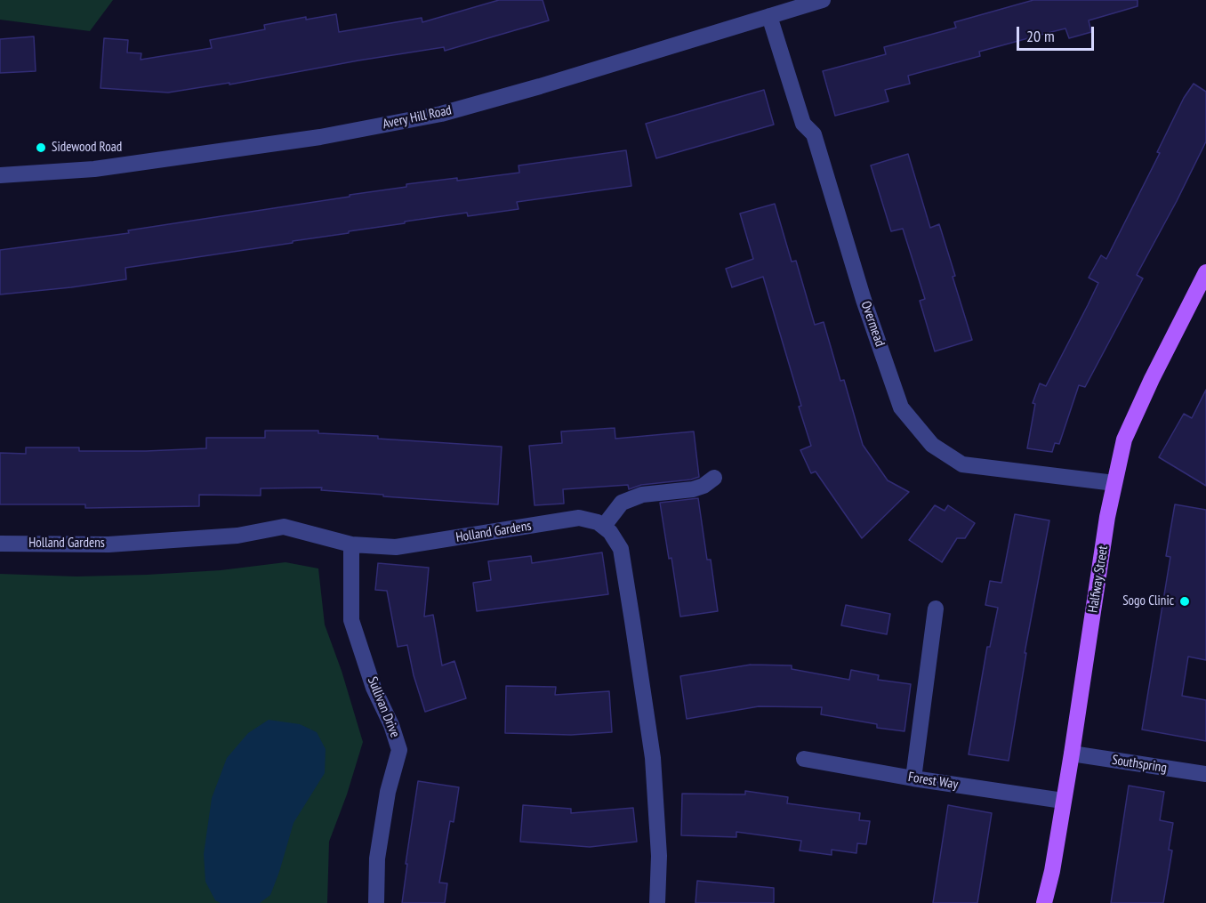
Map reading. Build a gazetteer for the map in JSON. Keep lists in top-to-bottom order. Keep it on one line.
{"streets":{"main road":["Halfway Street"],"street":["Avery Hill Road","Overmead","Holland Gardens","Sullivan Drive","Southspring","Forest Way"]},"crossings":[["Avery Hill Road","Overmead"],["Overmead","Halfway Street"],["Holland Gardens","Sullivan Drive"],["Halfway Street","Southspring"],["Halfway Street","Forest Way"]],"places":["Sidewood Road","Sogo Clinic"],"scale_bar":"20 m"}
